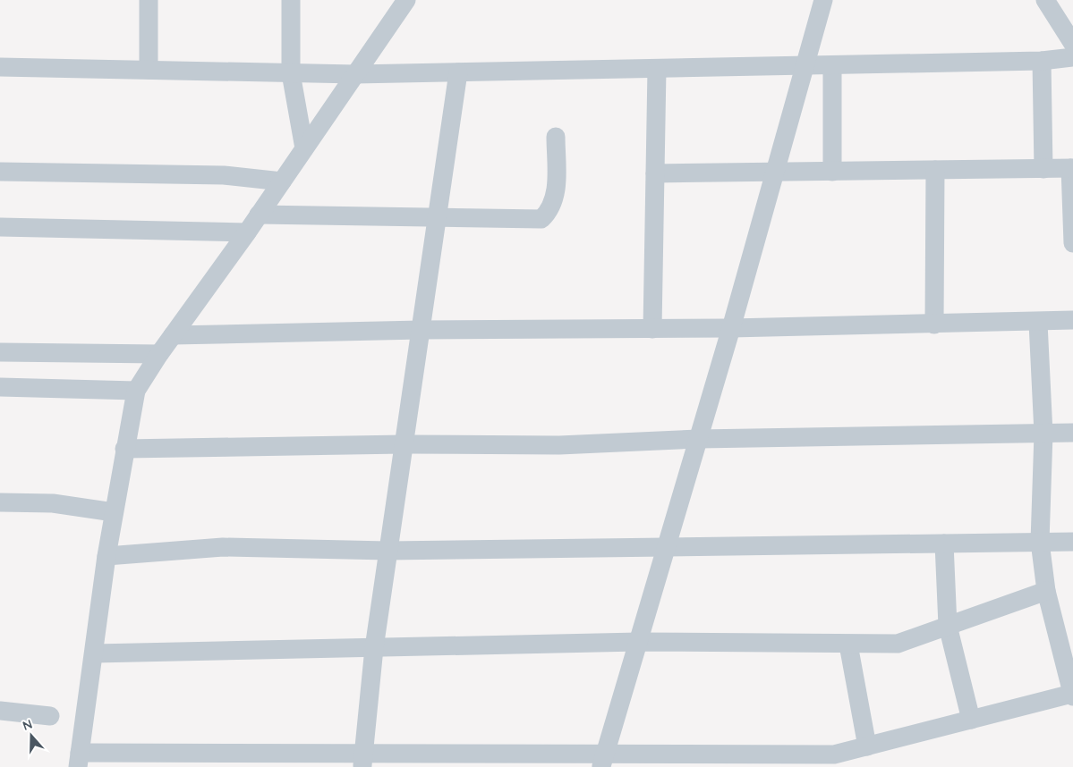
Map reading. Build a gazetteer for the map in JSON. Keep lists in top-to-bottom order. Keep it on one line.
{"north":"top"}
